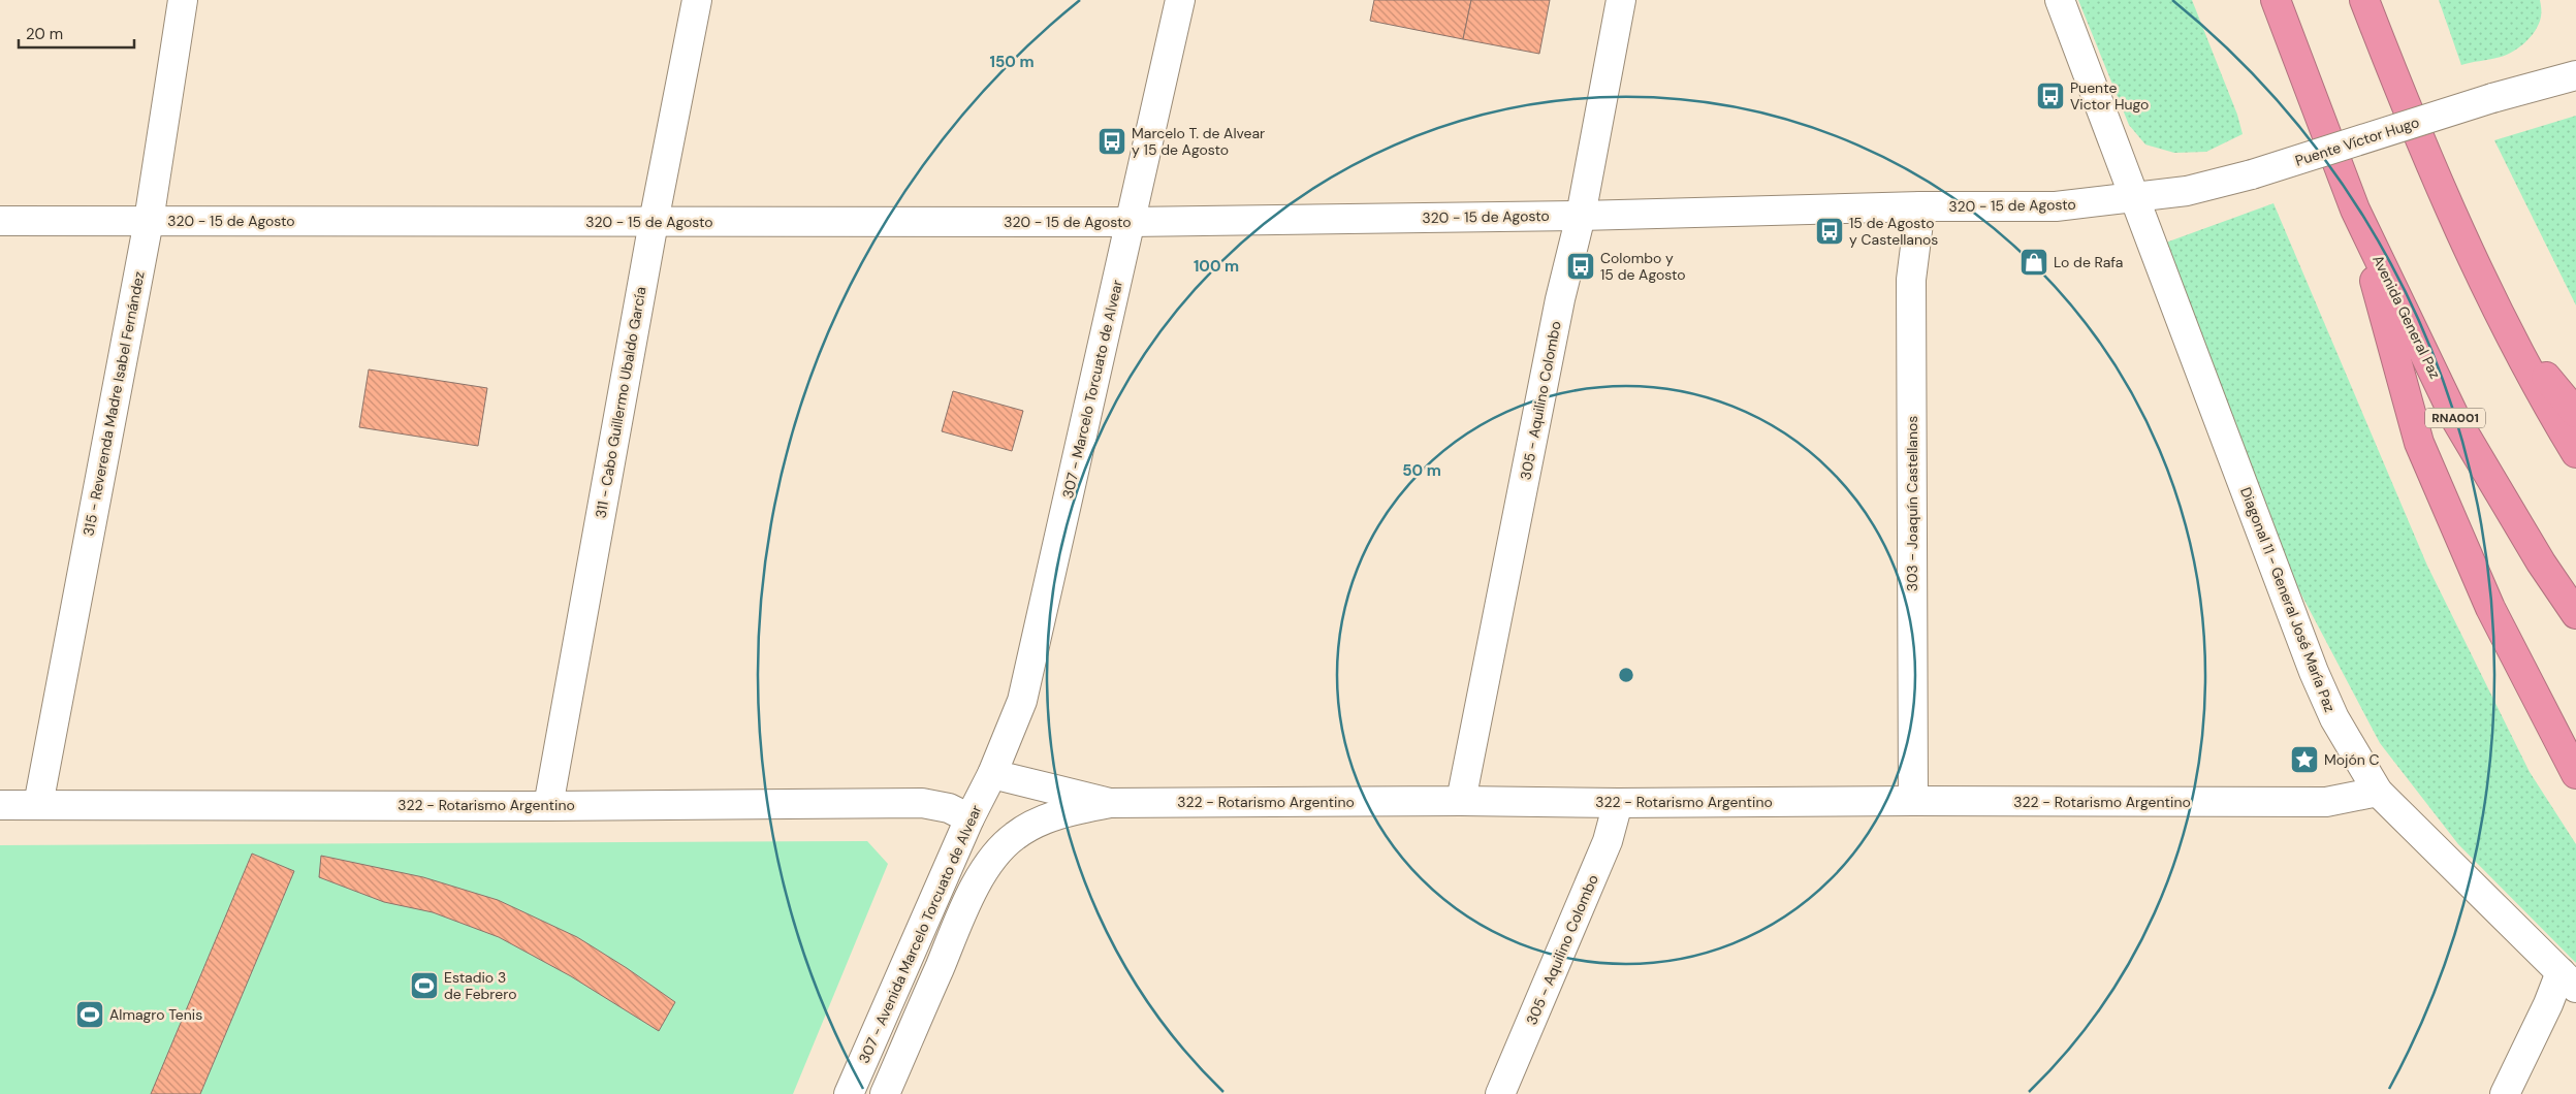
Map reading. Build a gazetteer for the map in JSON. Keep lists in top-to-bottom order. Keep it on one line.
{"streets":{"highway":["Avenida General Paz","RNA001"],"street":["Puente Víctor Hugo","320 - 15 de Agosto","307 - Marcelo Torcuato de Alvear","305 - Aquilino Colombo","311 - Cabo Guillermo Ubaldo García","315 - Reverenda Madre Isabel Fernández","303 - Joaquín Castellanos","Diagonal 11 - General José María Paz","322 - Rotarismo Argentino","307 - Avenida Marcelo Torcuato de Alvear"]},"crossings":[["Puente Víctor Hugo","320 - 15 de Agosto"],["Puente Víctor Hugo","Diagonal 11 - General José María Paz"],["320 - 15 de Agosto","307 - Marcelo Torcuato de Alvear"],["320 - 15 de Agosto","305 - Aquilino Colombo"],["320 - 15 de Agosto","311 - Cabo Guillermo Ubaldo García"],["320 - 15 de Agosto","315 - Reverenda Madre Isabel Fernández"],["320 - 15 de Agosto","303 - Joaquín Castellanos"],["320 - 15 de Agosto","Diagonal 11 - General José María Paz"],["307 - Marcelo Torcuato de Alvear","322 - Rotarismo Argentino"],["307 - Marcelo Torcuato de Alvear","307 - Avenida Marcelo Torcuato de Alvear"],["305 - Aquilino Colombo","322 - Rotarismo Argentino"],["311 - Cabo Guillermo Ubaldo García","322 - Rotarismo Argentino"],["315 - Reverenda Madre Isabel Fernández","322 - Rotarismo Argentino"],["303 - Joaquín Castellanos","322 - Rotarismo Argentino"],["Diagonal 11 - General José María Paz","322 - Rotarismo Argentino"],["322 - Rotarismo Argentino","307 - Avenida Marcelo Torcuato de Alvear"]],"places":{"bus stop":["Puente Victor Hugo","Marcelo T. de Alvear y 15 de Agosto","15 de Agosto y Castellanos","Colombo y 15 de Agosto"],"shop":["Lo de Rafa"],"place":["Mojón C"],"sports":["Estadio 3 de Febrero","Almagro Tenis"]},"scale_bar":"20 m","rings":["150 m","100 m","50 m"]}
